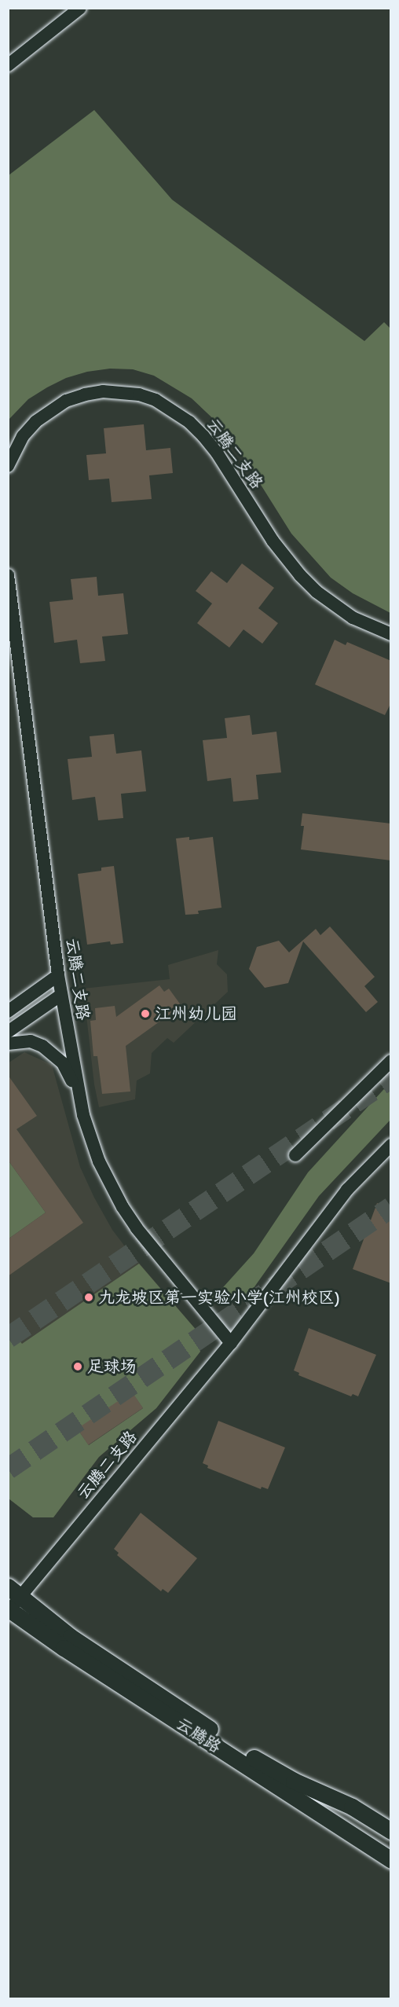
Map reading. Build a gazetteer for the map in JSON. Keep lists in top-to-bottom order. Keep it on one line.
{"streets":{"street":["云腾二支路","云腾路"]},"crossings":[["云腾二支路","云腾路"]],"places":["江州幼儿园","九龙坡区第一实验小学(江州校区)","足球场"]}
